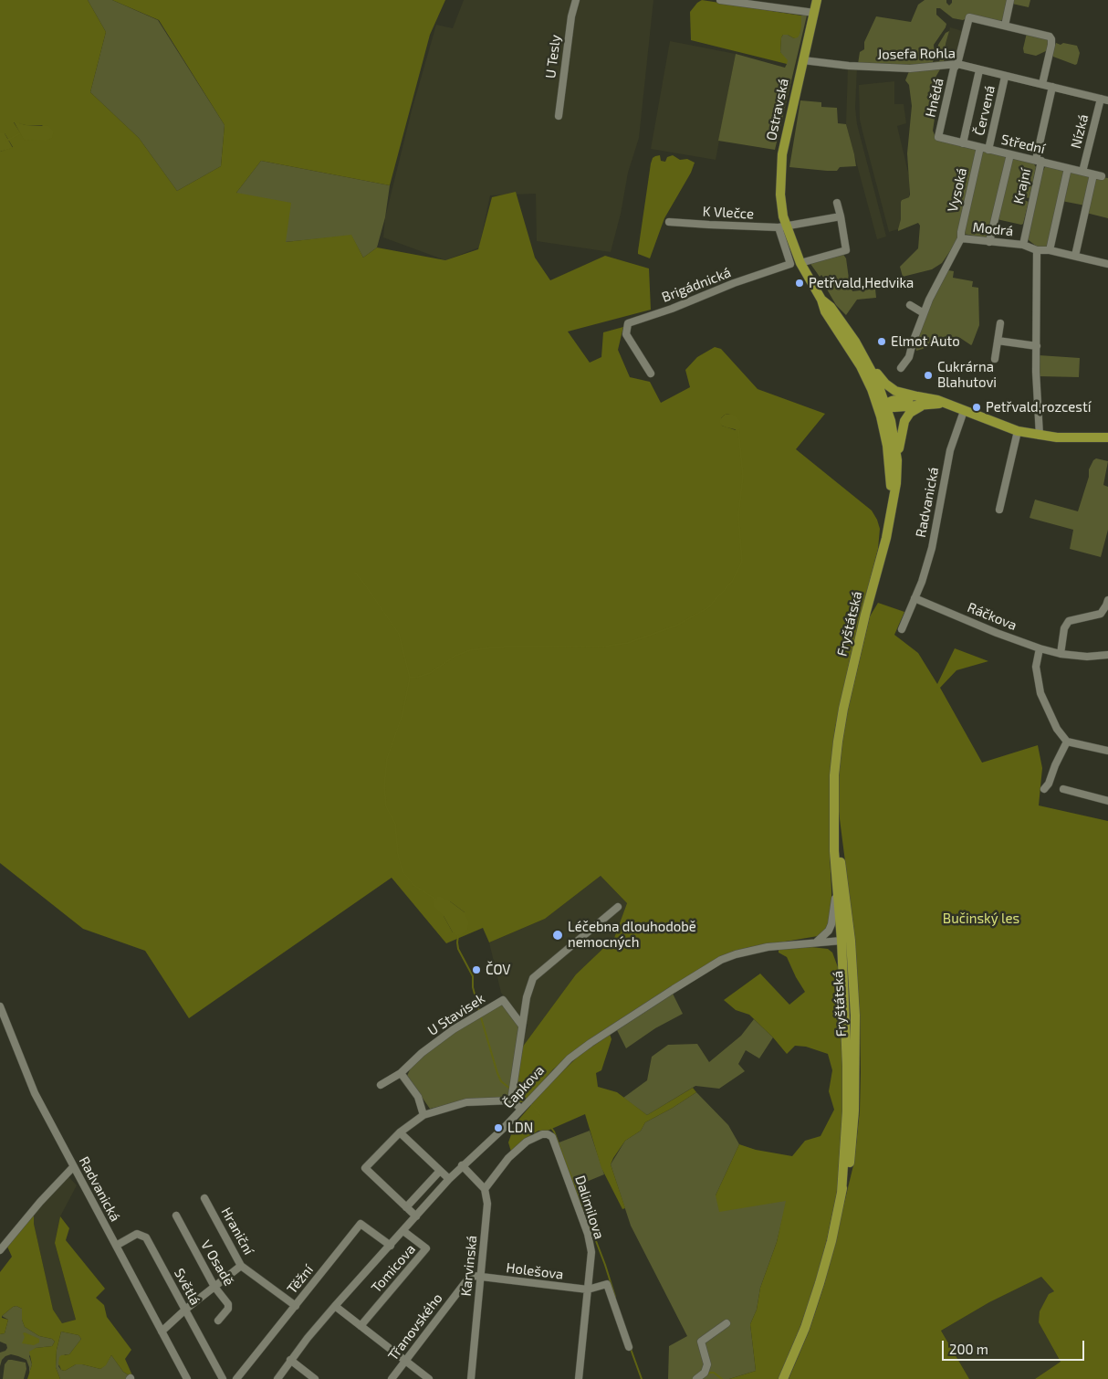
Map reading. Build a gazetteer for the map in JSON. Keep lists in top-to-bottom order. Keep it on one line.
{"streets":{"main road":["Ostravská","Fryštátská"],"street":["Josefa Rohla","U Tesly","Hnědá","Červená","Nízká","Střední","Krajní","Vysoká","K Vlečce","Modrá","Brigádnická","Radvanická","Ráčkova","U Stavisek","Čapkova","Dalimilova","Hraniční","V Osadě","Karvinská","Tomicova","Holešova","Těžní","Světlá","Třanovského"]},"crossings":[["Josefa Rohla","Hnědá"],["Josefa Rohla","Ostravská"],["Josefa Rohla","Červená"],["Josefa Rohla","Nízká"],["Josefa Rohla","Krajní"],["Hnědá","Střední"],["Ostravská","K Vlečce"],["Ostravská","Brigádnická"],["Ostravská","Fryštátská"],["Červená","Střední"],["Nízká","Střední"],["Střední","Krajní"],["Střední","Vysoká"],["Krajní","Modrá"],["Vysoká","Modrá"],["K Vlečce","Brigádnická"],["Radvanická","Ráčkova"],["Radvanická","Světlá"],["Fryštátská","Čapkova"],["Čapkova","Tomicova"],["Čapkova","Těžní"],["Dalimilova","Karvinská"],["Dalimilova","Holešova"],["Hraniční","Těžní"],["Karvinská","Holešova"],["Karvinská","Třanovského"],["Holešova","Třanovského"]],"parks":["Bučinský les"],"places":["Petřvald,Hedvika","Elmot Auto","Cukrárna Blahutovi","Petřvald,rozcestí","Léčebna dlouhodobě nemocných","ČOV","LDN"],"scale_bar":"200 m"}
